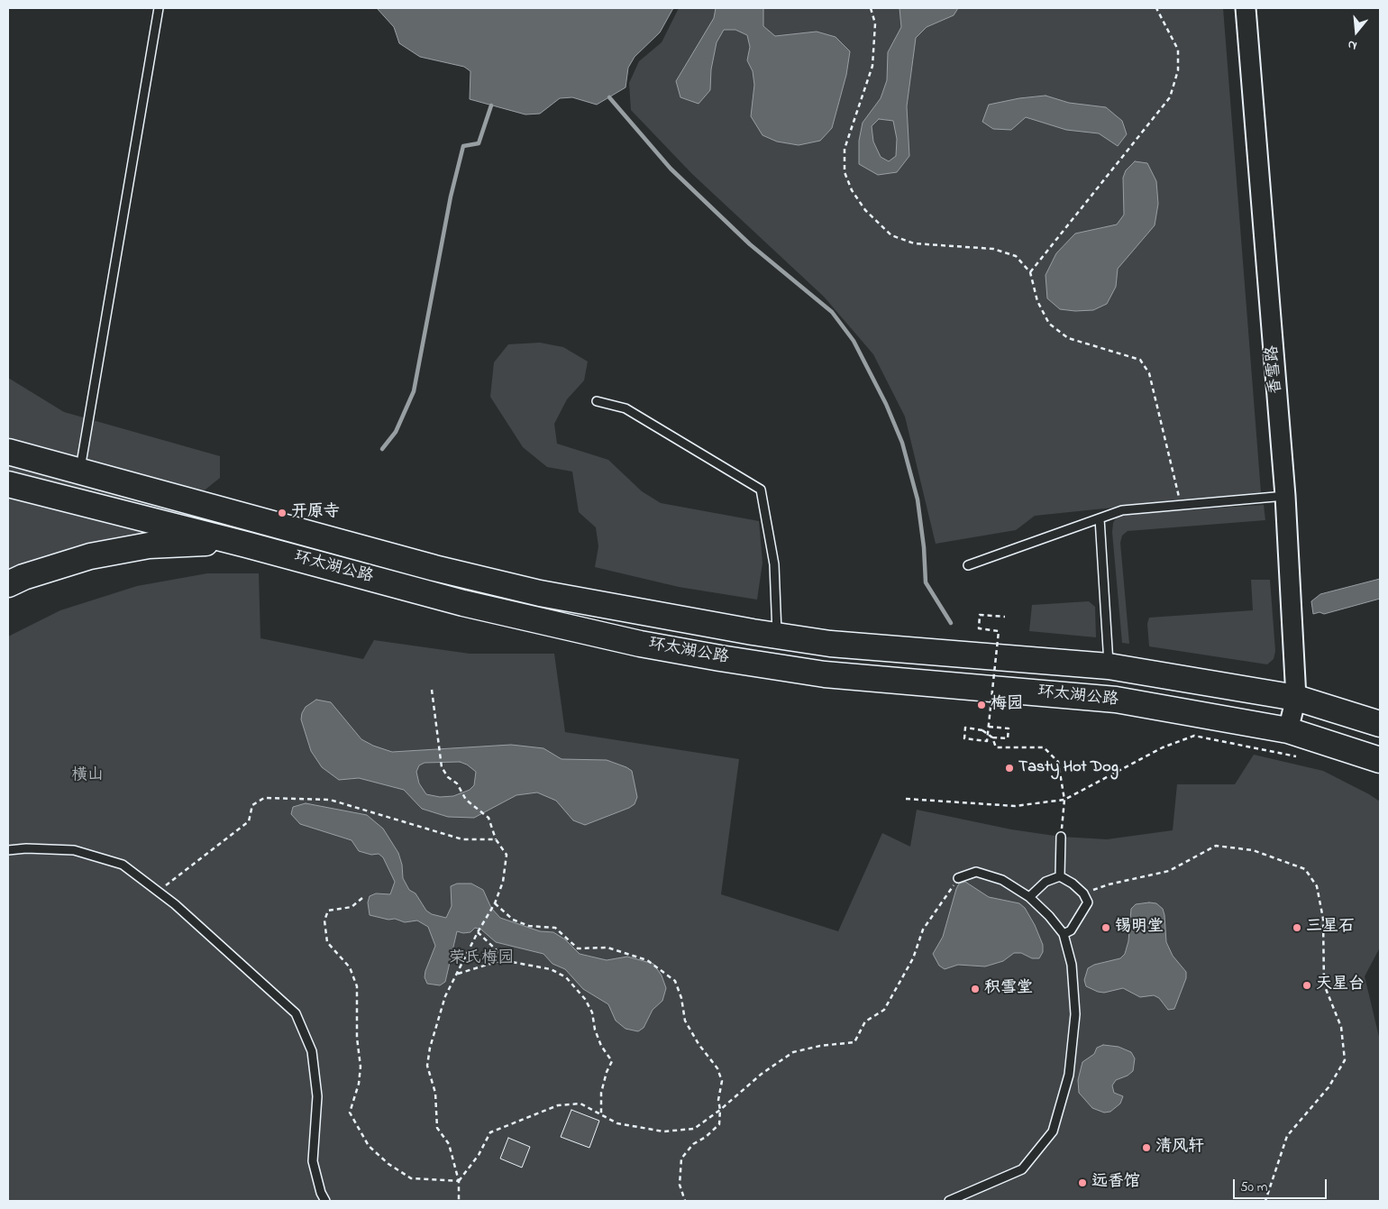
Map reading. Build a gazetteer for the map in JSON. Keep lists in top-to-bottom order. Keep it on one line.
{"streets":{"highway":["环太湖公路"],"street":["香雪路"]},"crossings":[["香雪路","环太湖公路"]],"parks":["横山","荣氏梅园"],"places":["开原寺","梅园","Tasty Hot Dog","锡明堂","三星石","天星台","积雪堂","清风轩","远香馆"],"scale_bar":"50 m","north":"bottom"}
